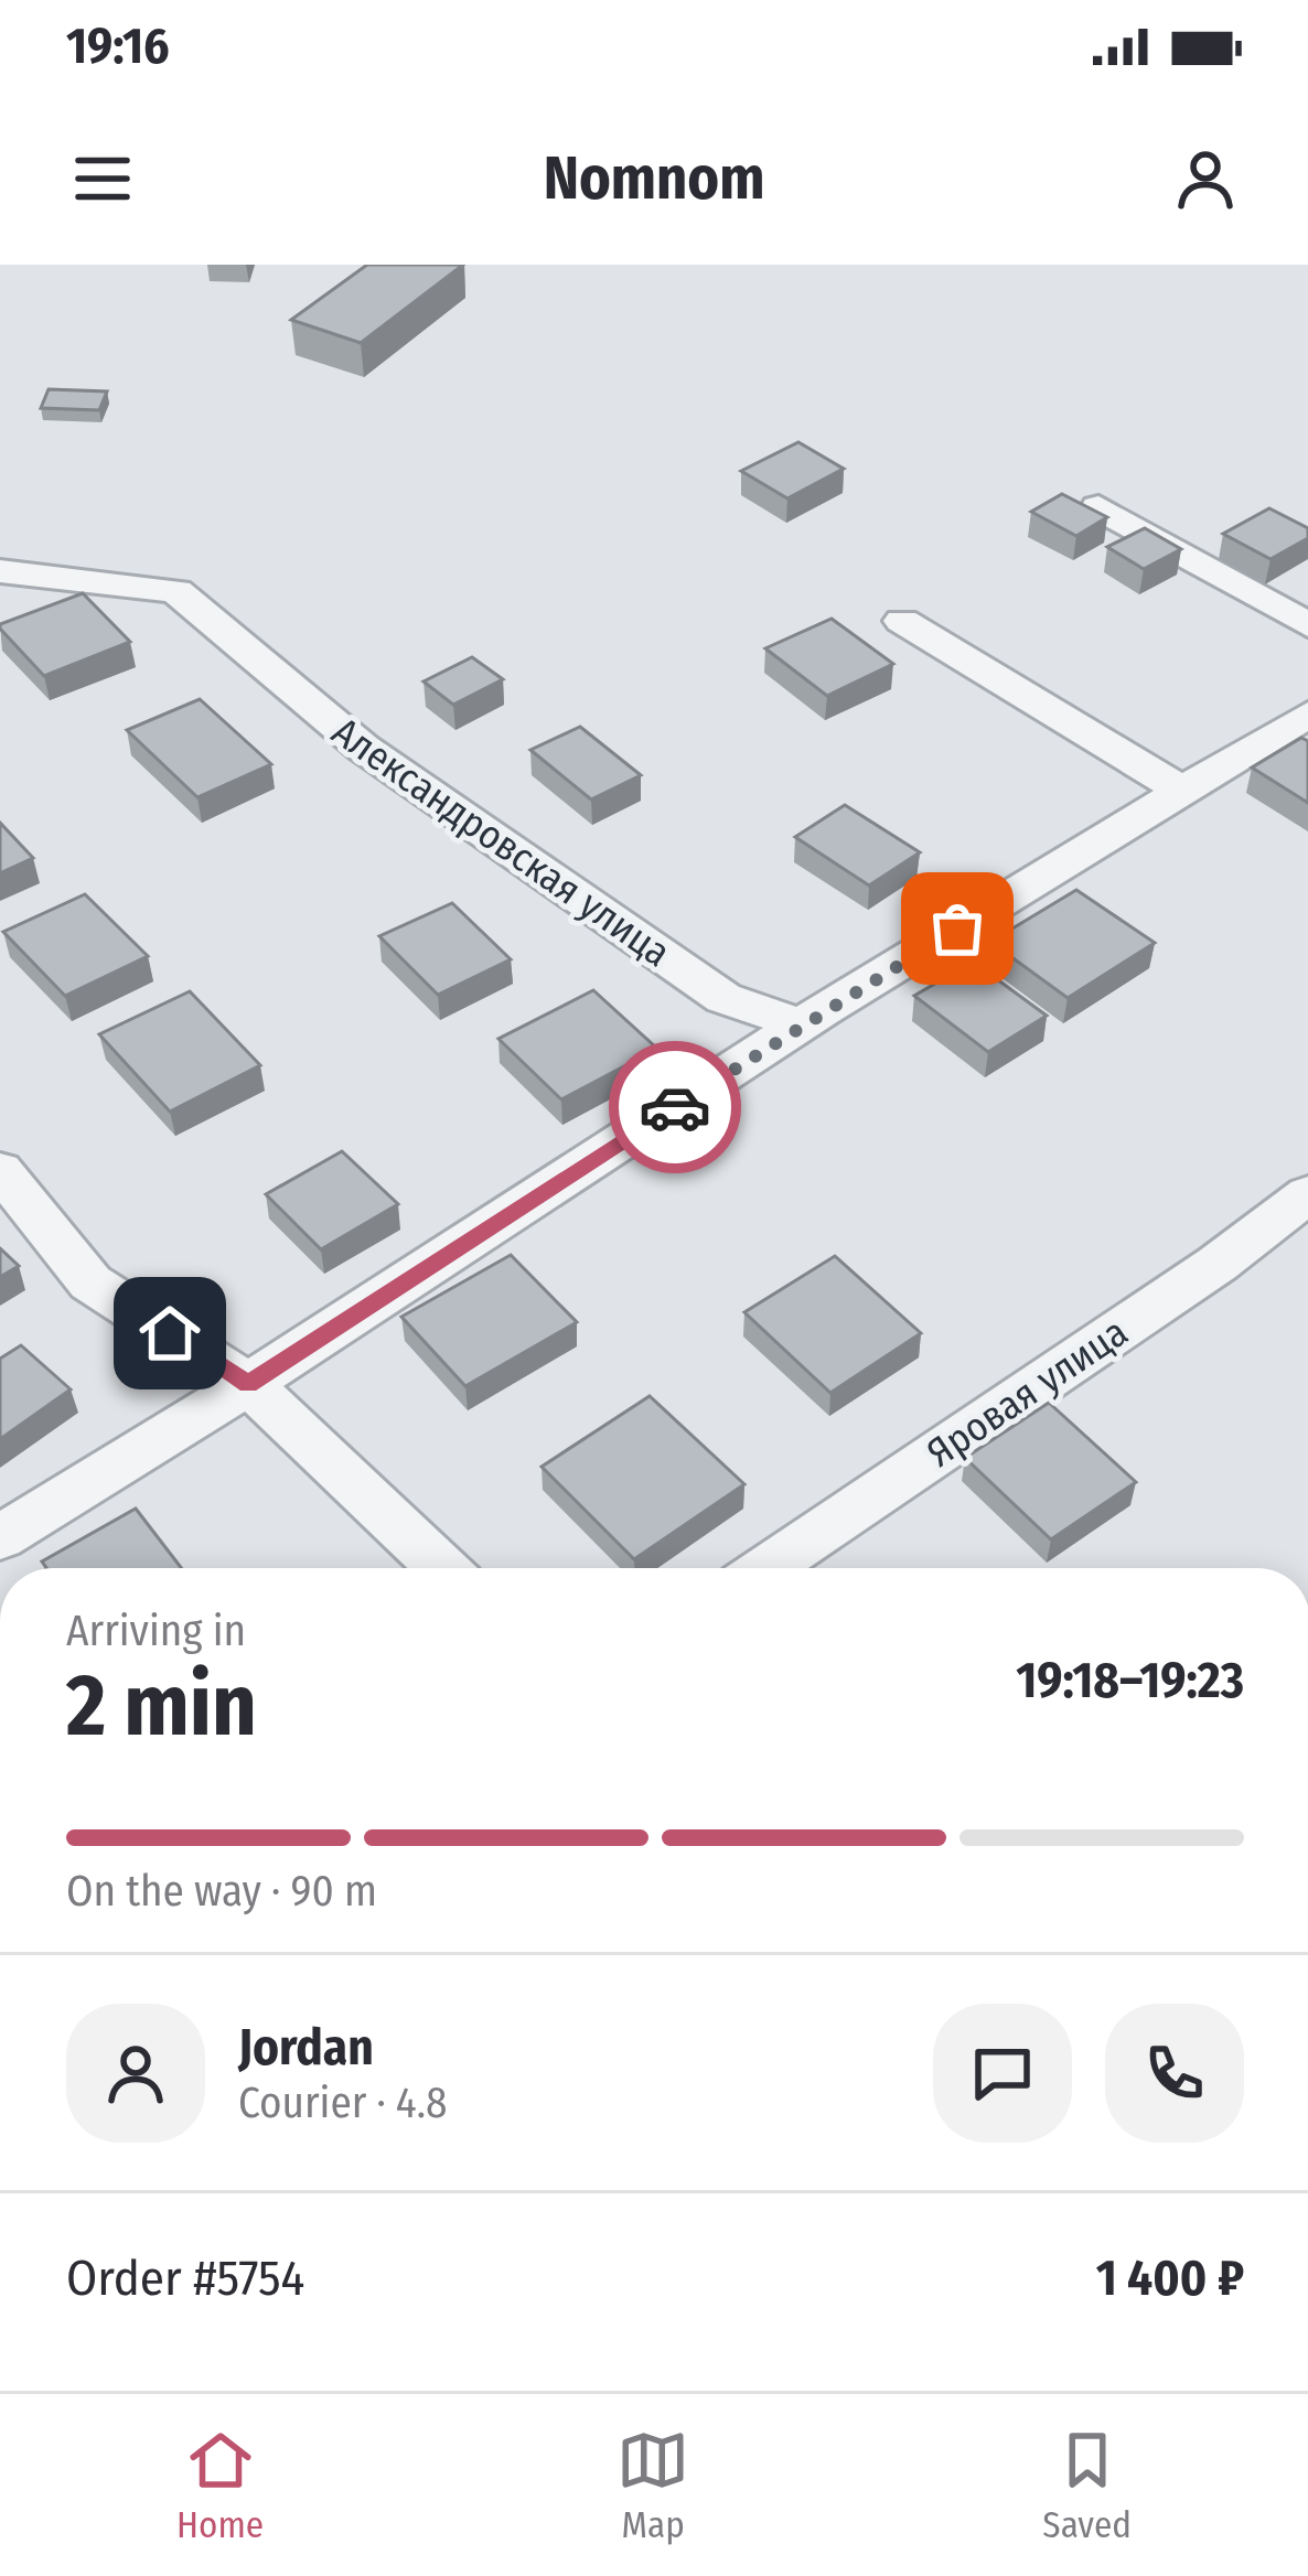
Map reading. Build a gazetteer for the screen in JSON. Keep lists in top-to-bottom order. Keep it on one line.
{"streets":{"street":["Александровская улица","Яровая улица"]},"page":{"status":"19:16","header":"Nomnom","heading":["2 min","Arriving in","19:18–19:23"],"panel":["Jordan","Courier · 4.8","Order #5754","1 400 ₽"],"bar":"On the way · 90 m","tabs":["Home","Map","Saved"]}}
